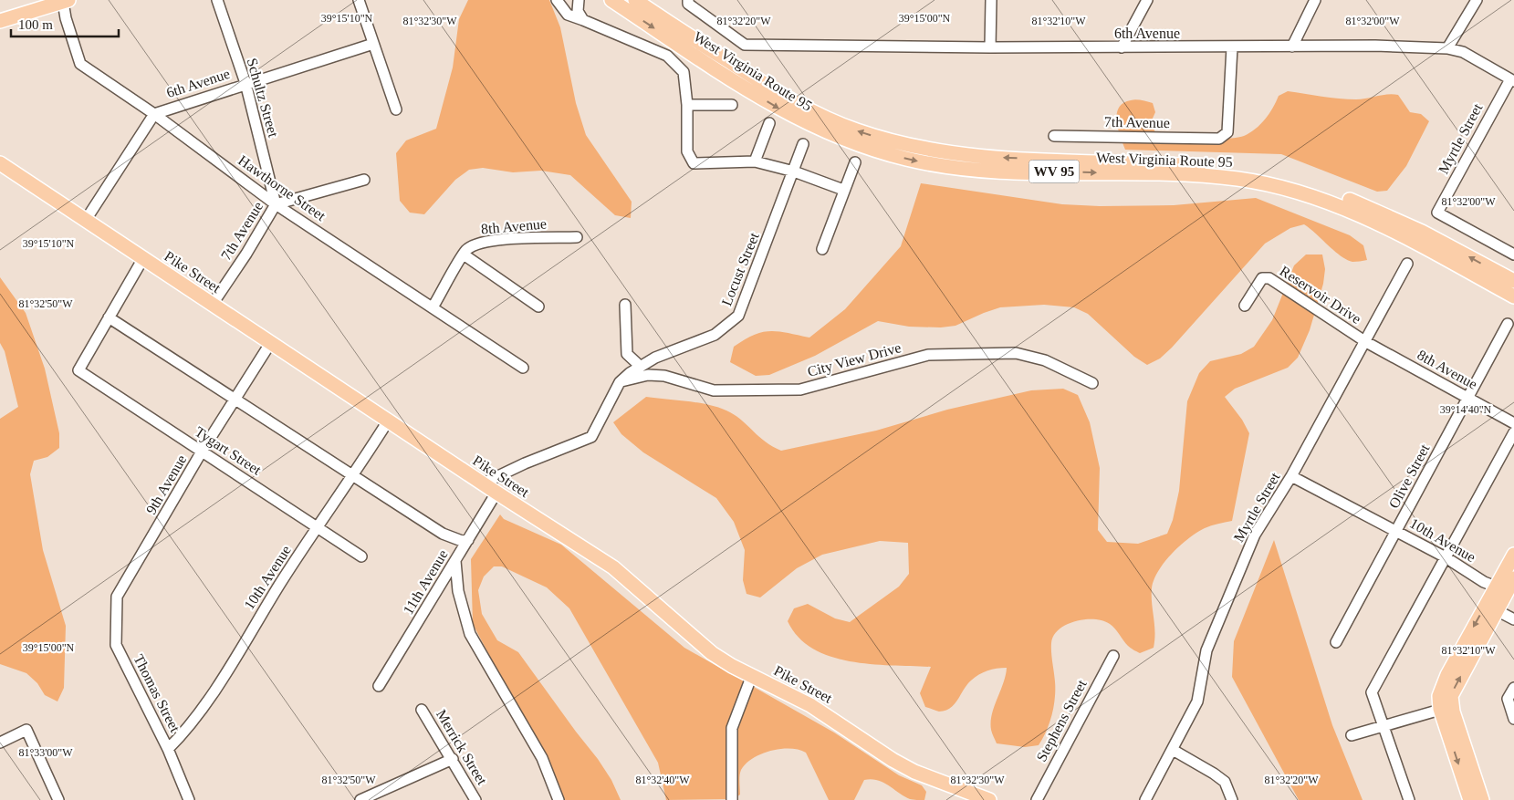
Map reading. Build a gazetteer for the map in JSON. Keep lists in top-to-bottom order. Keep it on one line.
{"streets":{"main road":["West Virginia Route 95","WV 95","Pike Street"],"street":["6th Avenue","Schultz Street","7th Avenue","Myrtle Street","Hawthorne Street","8th Avenue","Locust Street","Reservoir Drive","City View Drive","Tygart Street","Olive Street","9th Avenue","10th Avenue","11th Avenue","Thomas Street","Stephens Street","Merrick Street"]},"crossings":[["6th Avenue","Schultz Street"],["6th Avenue","7th Avenue"],["6th Avenue","Myrtle Street"],["6th Avenue","Hawthorne Street"],["6th Avenue","Pike Street"],["Schultz Street","7th Avenue"],["Schultz Street","Hawthorne Street"],["7th Avenue","Hawthorne Street"],["7th Avenue","Pike Street"],["Myrtle Street","8th Avenue"],["Myrtle Street","Reservoir Drive"],["Myrtle Street","10th Avenue"],["Hawthorne Street","8th Avenue"],["8th Avenue","Reservoir Drive"],["8th Avenue","Olive Street"],["Locust Street","City View Drive"],["Pike Street","9th Avenue"],["Pike Street","10th Avenue"],["Pike Street","11th Avenue"],["Tygart Street","9th Avenue"],["Tygart Street","10th Avenue"],["Olive Street","10th Avenue"],["9th Avenue","Thomas Street"],["10th Avenue","Thomas Street"]],"scale_bar":"100 m","coordinates":["39°15'10\"N","39°15'00\"N","81°32'20\"W","81°32'30\"W","81°32'10\"W","81°32'00\"W","81°32'50\"W","39°14'40\"N","81°33'00\"W","81°32'40\"W"]}
